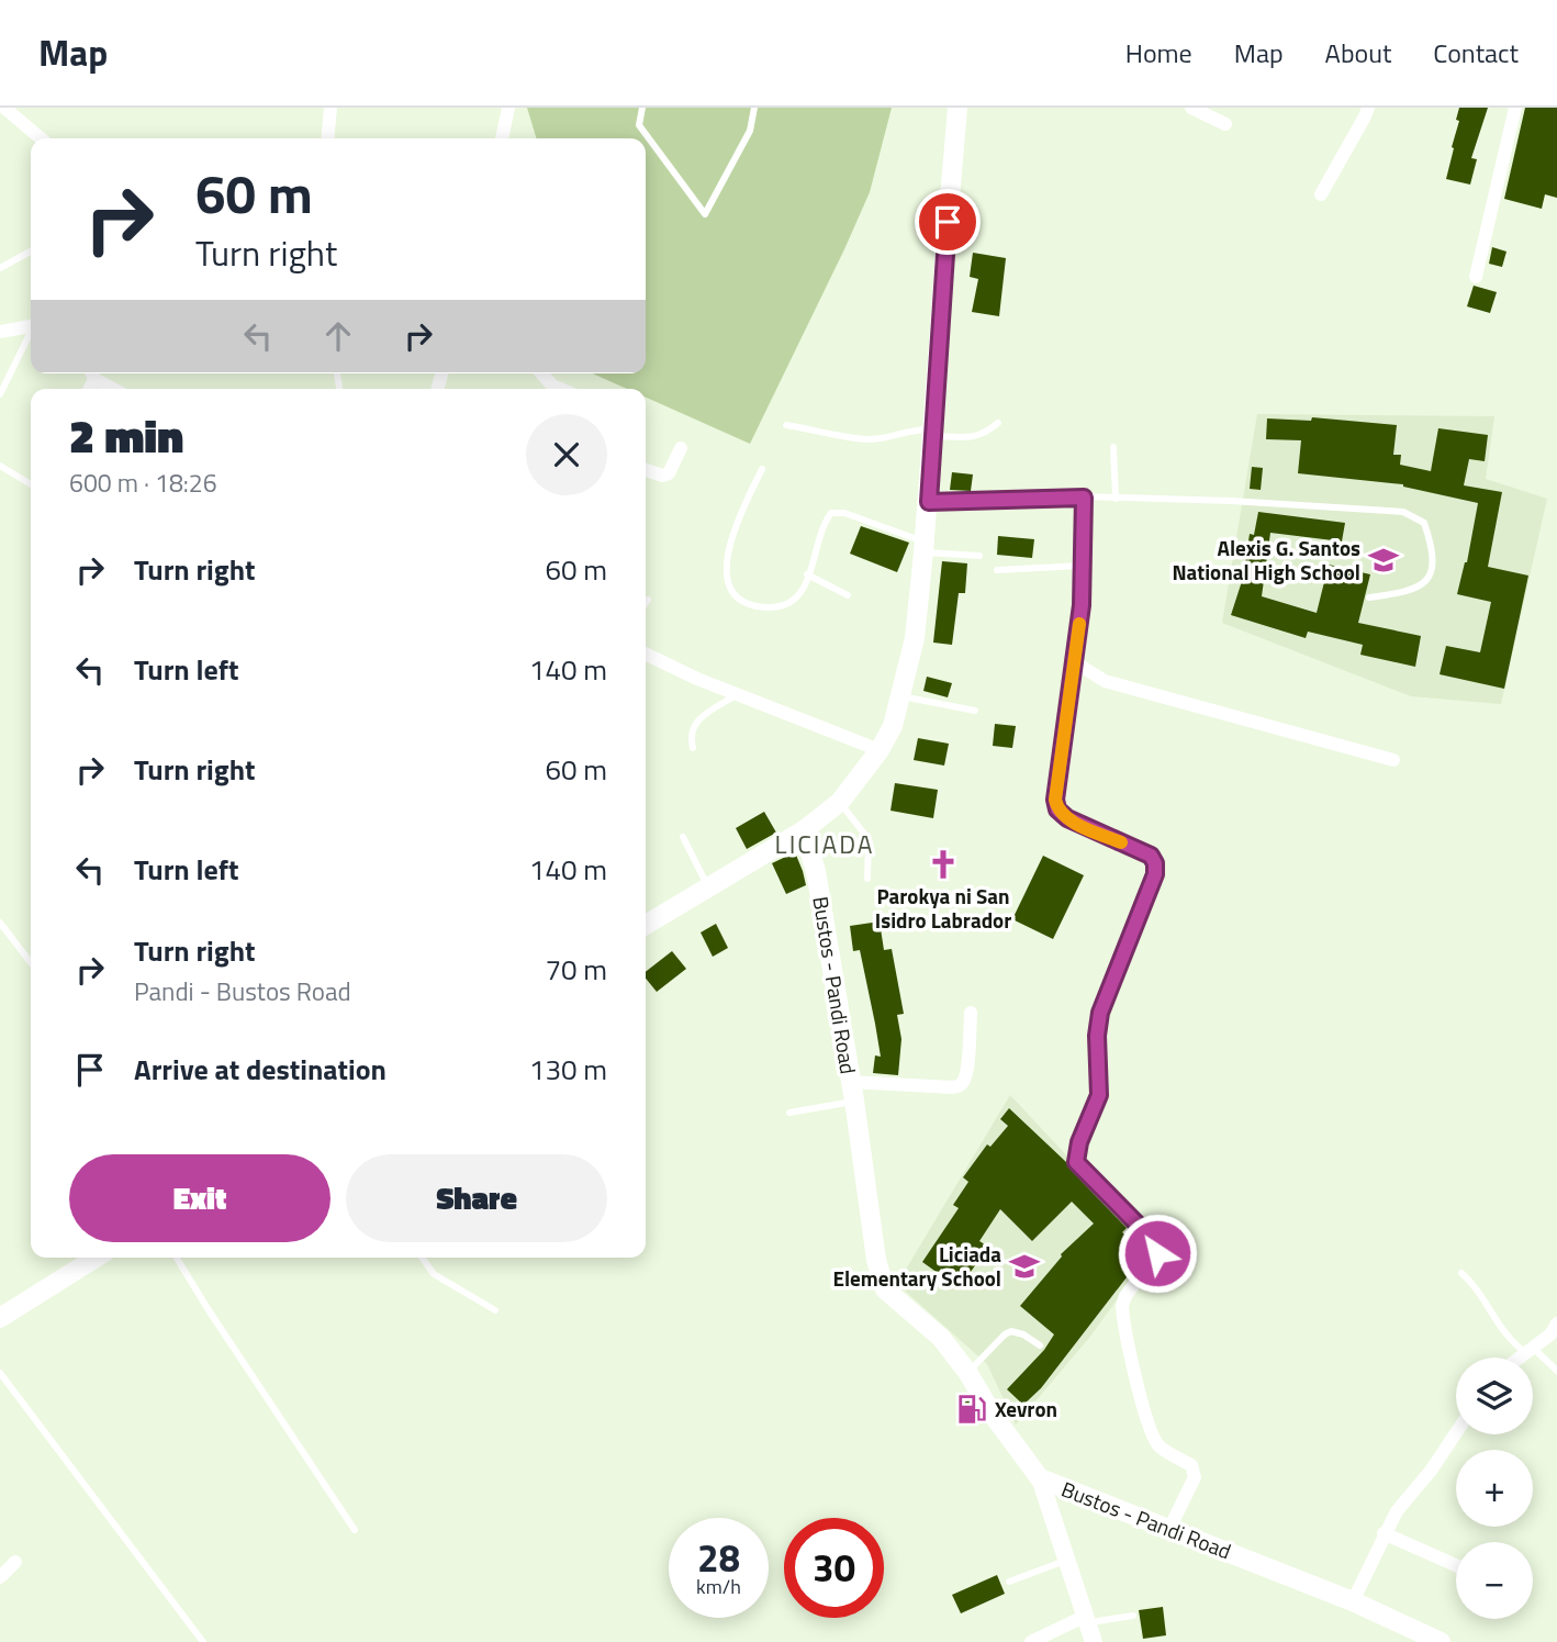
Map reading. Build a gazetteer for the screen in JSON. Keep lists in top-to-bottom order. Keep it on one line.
{"streets":{"main road":["Bustos - Pandi Road"]},"districts":["LICIADA"],"places":{"school or university":["Alexis G. Santos National High School","Liciada Elementary School"],"church":["Parokya ni San Isidro Labrador"],"fuel station":["Xevron"]},"page":{"header":"Map","nav":["Home","Map","About","Contact"],"turn":["60 m","Turn right"],"heading":["2 min","600 m · 18:26"],"list":[{"name":"Turn right","value":"60 m"},{"name":"Turn left","value":"140 m"},{"name":"Turn right","value":"60 m"},{"name":"Turn left","value":"140 m"},{"name":"Turn right","note":"Pandi - Bustos Road","value":"70 m"},{"name":"Arrive at destination","value":"130 m"}],"buttons":["Exit","Share"],"map_buttons":["+","−"],"speed":"28 km/h","limit":"30"}}
